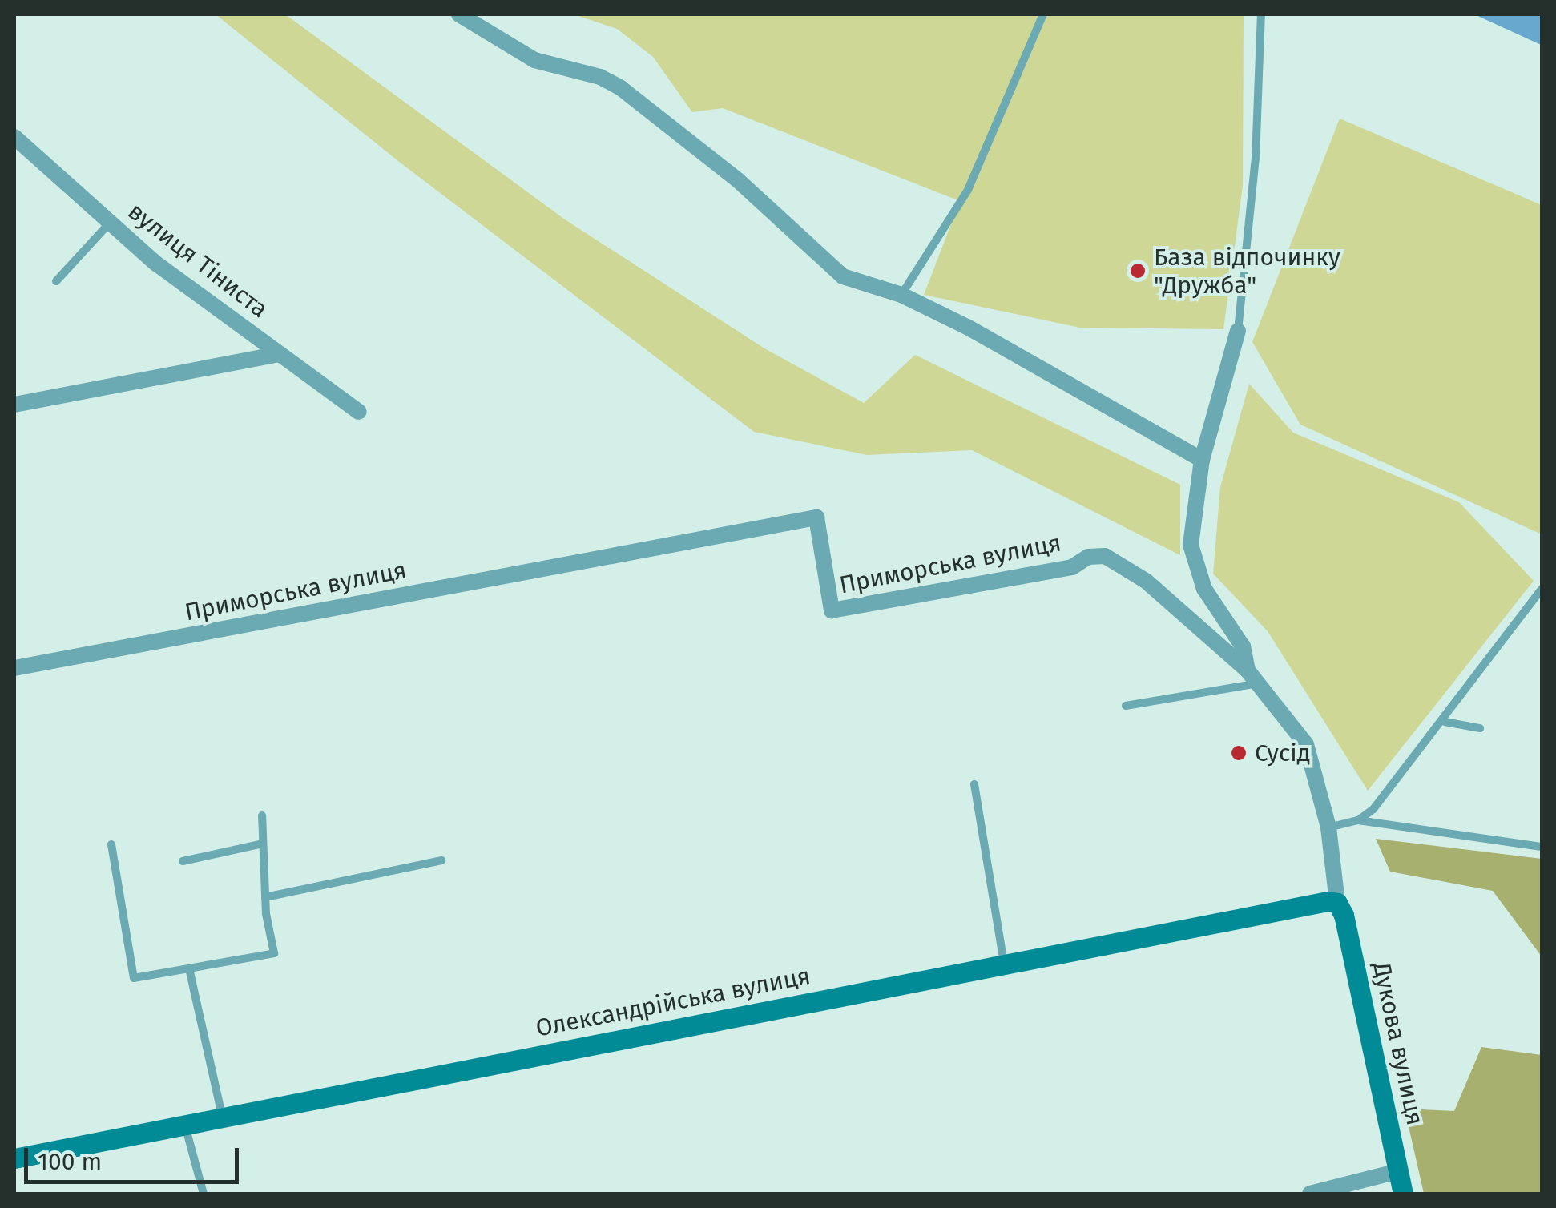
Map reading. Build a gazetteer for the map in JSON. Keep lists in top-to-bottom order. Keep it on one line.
{"streets":{"street":["вулиця Тіниста","Приморська вулиця","Олександрійська вулиця","Дукова вулиця"]},"crossings":[["Олександрійська вулиця","Дукова вулиця"]],"places":["База відпочинку \"Дружба\"","Сусід"],"scale_bar":"100 m"}
